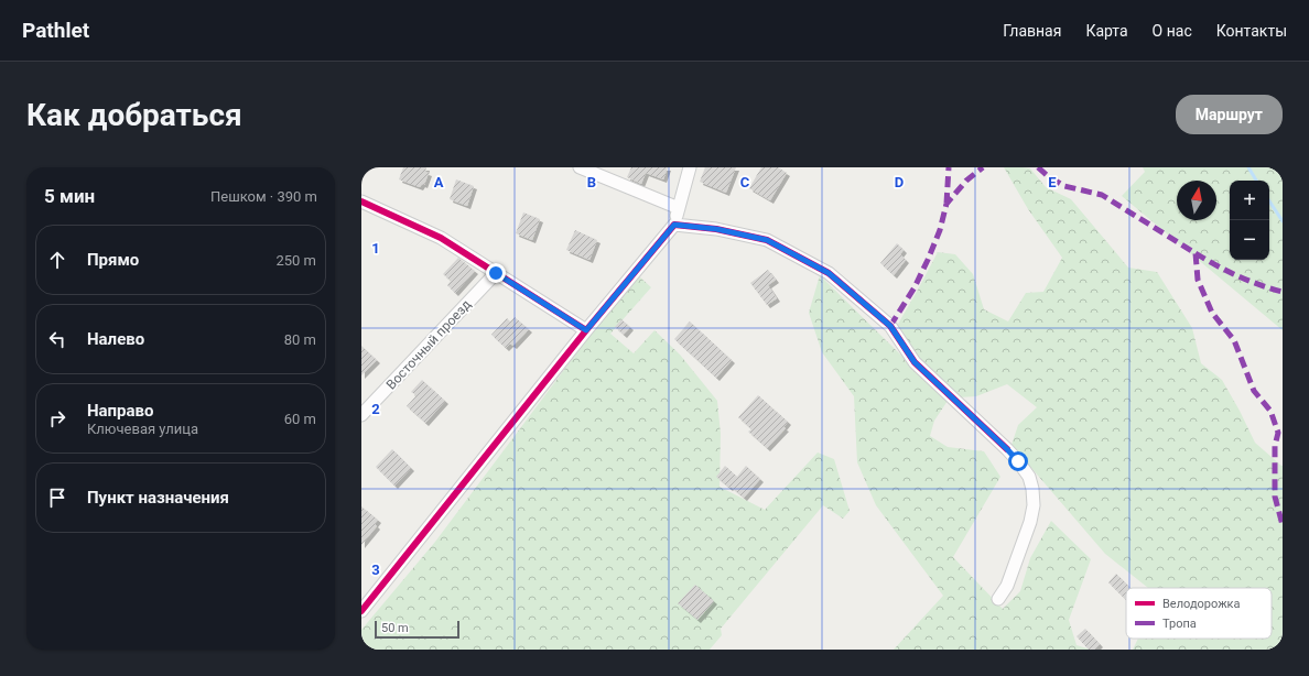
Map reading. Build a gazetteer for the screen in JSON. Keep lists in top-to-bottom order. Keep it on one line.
{"streets":{"street":["Восточный проезд"]},"legend":["Велодорожка","Тропа"],"scale_bar":"50 m","north":"top","page":{"header":"Pathlet","nav":["Главная","Карта","О нас","Контакты"],"buttons":"Маршрут","title":"Как добраться","heading":["5 мин","Пешком · 390 m"],"map_buttons":["+","−"],"list":[["Прямо","250 m"],["Налево","80 m"],["Направо","Ключевая улица","60 m"],"Пункт назначения"],"scale":"50 m"},"grid":{"columns":["A","B","C","D","E"],"rows":["1","2","3"]}}
